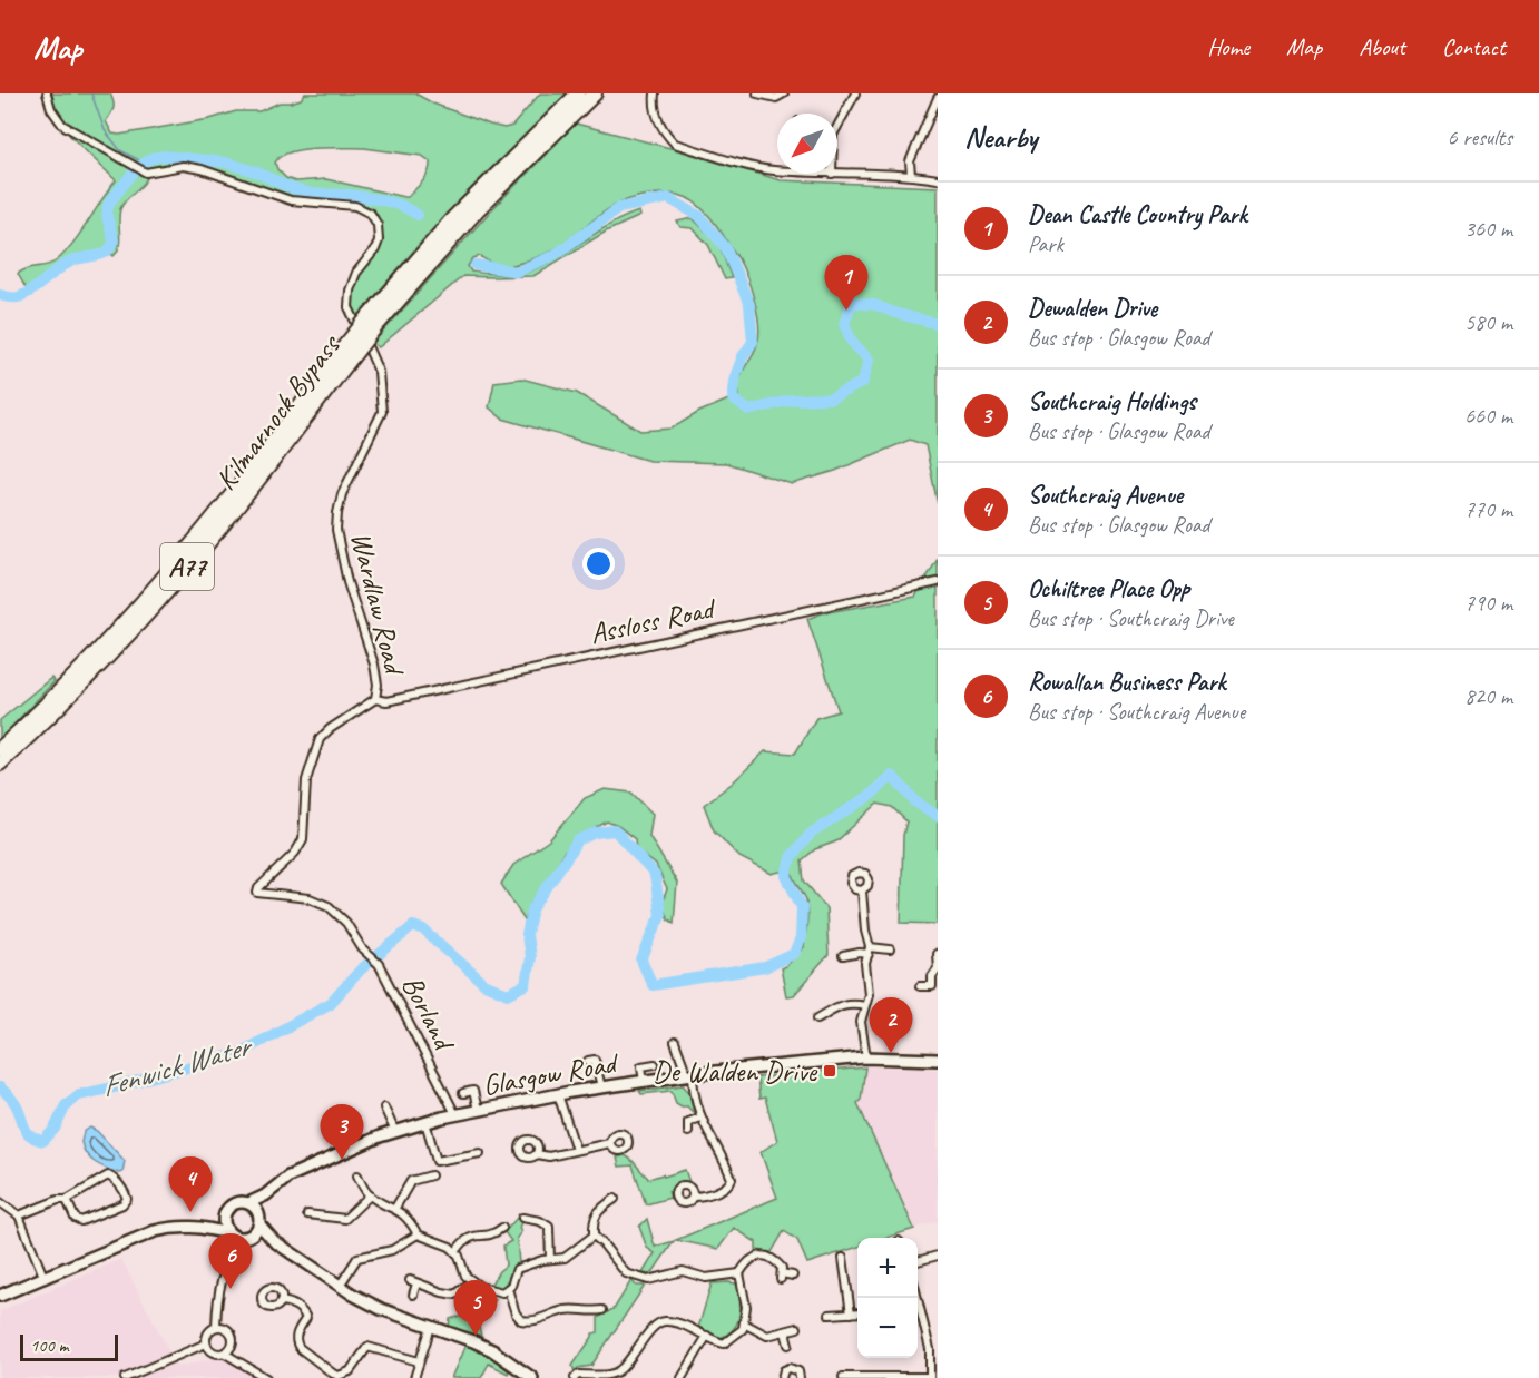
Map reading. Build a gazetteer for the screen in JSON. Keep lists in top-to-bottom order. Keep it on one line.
{"streets":{"highway":["Kilmarnock Bypass","A77"],"main road":["Glasgow Road"],"street":["Wardlaw Road","Assloss Road","Borland"]},"crossings":[["Wardlaw Road","Assloss Road"],["Wardlaw Road","Borland"],["Assloss Road","Borland"],["Borland","Glasgow Road"]],"water":["Fenwick Water"],"places":{"transit":["De Walden Drive"]},"scale_bar":"100 m","north":"bottom left","page":{"header":"Map","nav":["Home","Map","About","Contact"],"heading":["Nearby","6 results"],"list":[{"mark":"1","name":"Dean Castle Country Park","note":"Park","value":"360 m"},{"mark":"2","name":"Dewalden Drive","note":"Bus stop · Glasgow Road","value":"580 m"},{"mark":"3","name":"Southcraig Holdings","note":"Bus stop · Glasgow Road","value":"660 m"},{"mark":"4","name":"Southcraig Avenue","note":"Bus stop · Glasgow Road","value":"770 m"},{"mark":"5","name":"Ochiltree Place Opp","note":"Bus stop · Southcraig Drive","value":"790 m"},{"mark":"6","name":"Rowallan Business Park","note":"Bus stop · Southcraig Avenue","value":"820 m"}],"pins":["1","2","3","4","6","5"],"map_buttons":["+","−"],"scale":"100 m"}}
